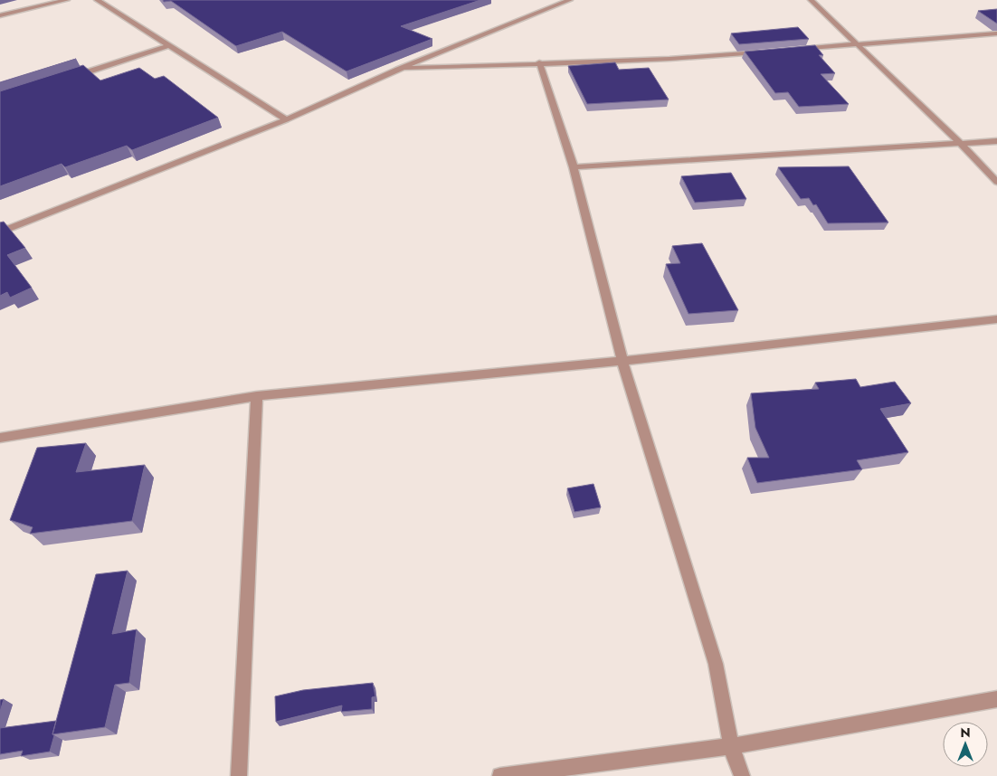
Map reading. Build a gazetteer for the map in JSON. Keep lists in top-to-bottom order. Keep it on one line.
{"north":"top"}
